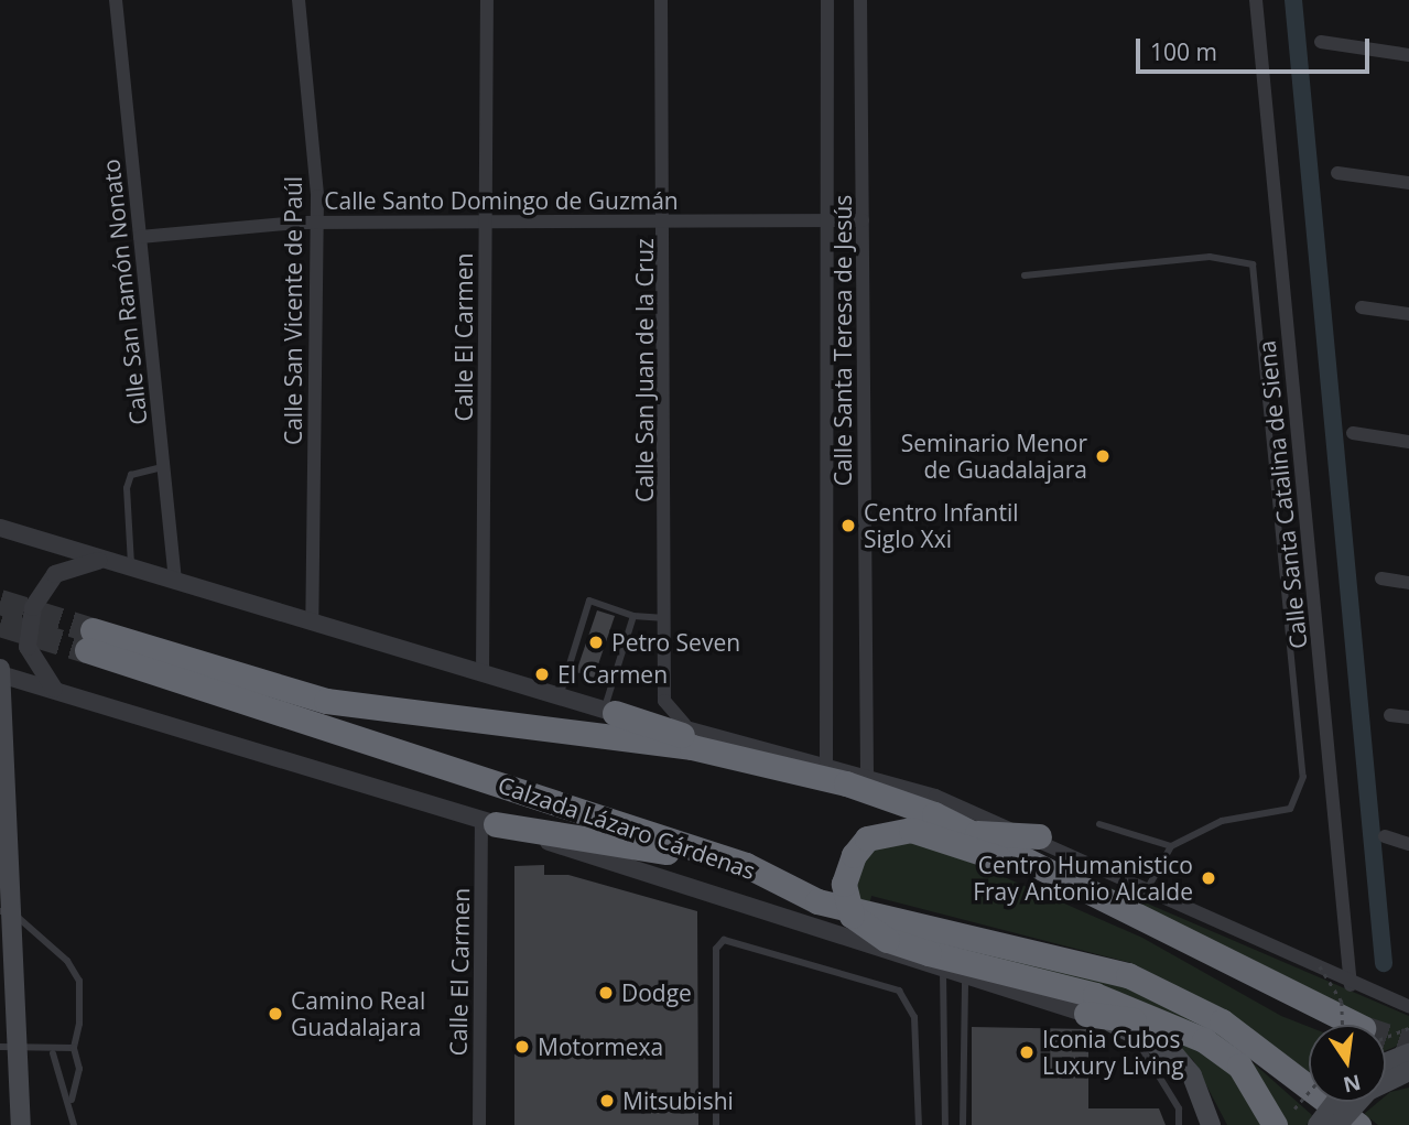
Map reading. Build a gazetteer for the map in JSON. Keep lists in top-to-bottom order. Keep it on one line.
{"streets":{"highway":["Calzada Lázaro Cárdenas"],"street":["Calle Santo Domingo de Guzmán","Calle San Ramón Nonato","Calle San Vicente de Paúl","Calle El Carmen","Calle Santa Teresa de Jesús","Calle San Juan de la Cruz","Calle Santa Catalina de Siena"]},"crossings":[["Calle Santo Domingo de Guzmán","Calle San Ramón Nonato"],["Calle Santo Domingo de Guzmán","Calle San Vicente de Paúl"],["Calle Santo Domingo de Guzmán","Calle El Carmen"],["Calle Santo Domingo de Guzmán","Calle Santa Teresa de Jesús"],["Calle Santo Domingo de Guzmán","Calle San Juan de la Cruz"],["Calle El Carmen","Calzada Lázaro Cárdenas"]],"places":["Seminario Menor de Guadalajara","Centro Infantil Siglo Xxi","Petro Seven","El Carmen","Centro Humanistico Fray Antonio Alcalde","Dodge","Camino Real Guadalajara","Motormexa","Iconia Cubos Luxury Living","Mitsubishi"],"scale_bar":"100 m","north":"bottom"}
